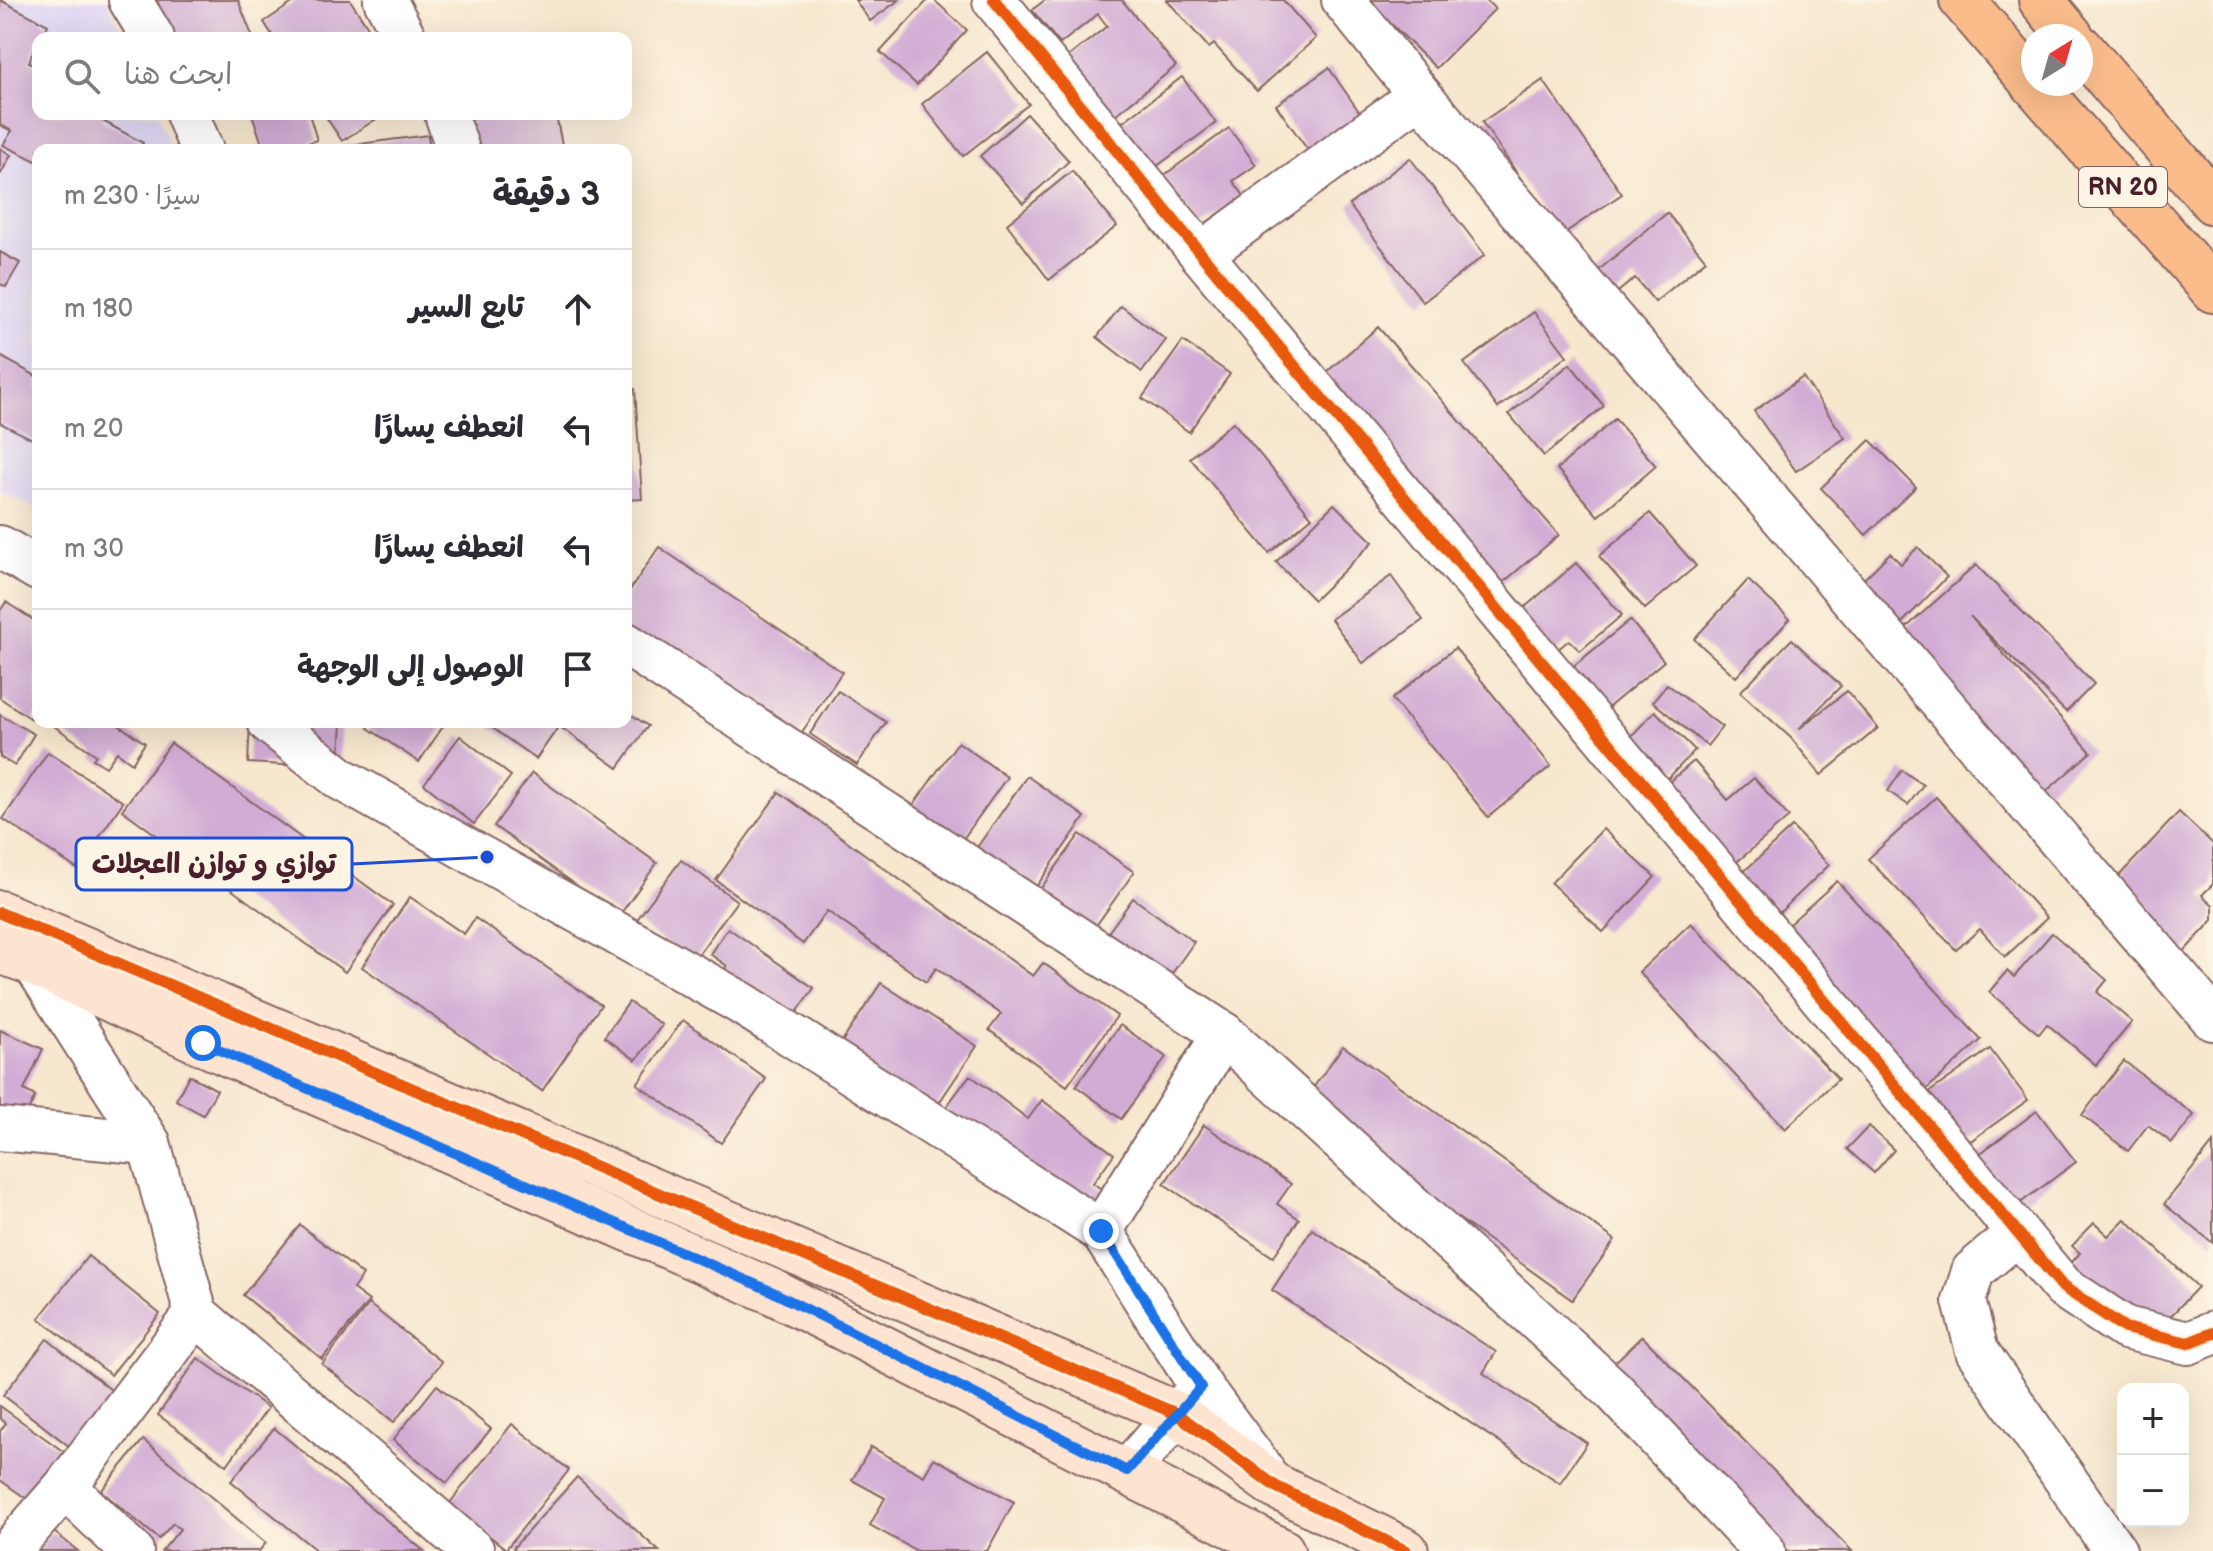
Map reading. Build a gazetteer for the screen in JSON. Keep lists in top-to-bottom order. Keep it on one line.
{"streets":{"highway":["RN 20"]},"places":["توازي و توازن ااعجلات"],"north":"top right","page":{"search":"ابحث هنا","heading":["3 دقيقة","سيرًا · 230 m"],"list":[["تابع السير","180 m"],["انعطف يسارًا","20 m"],["انعطف يسارًا","30 m"],"الوصول إلى الوجهة"],"map_buttons":["+","−"]}}
